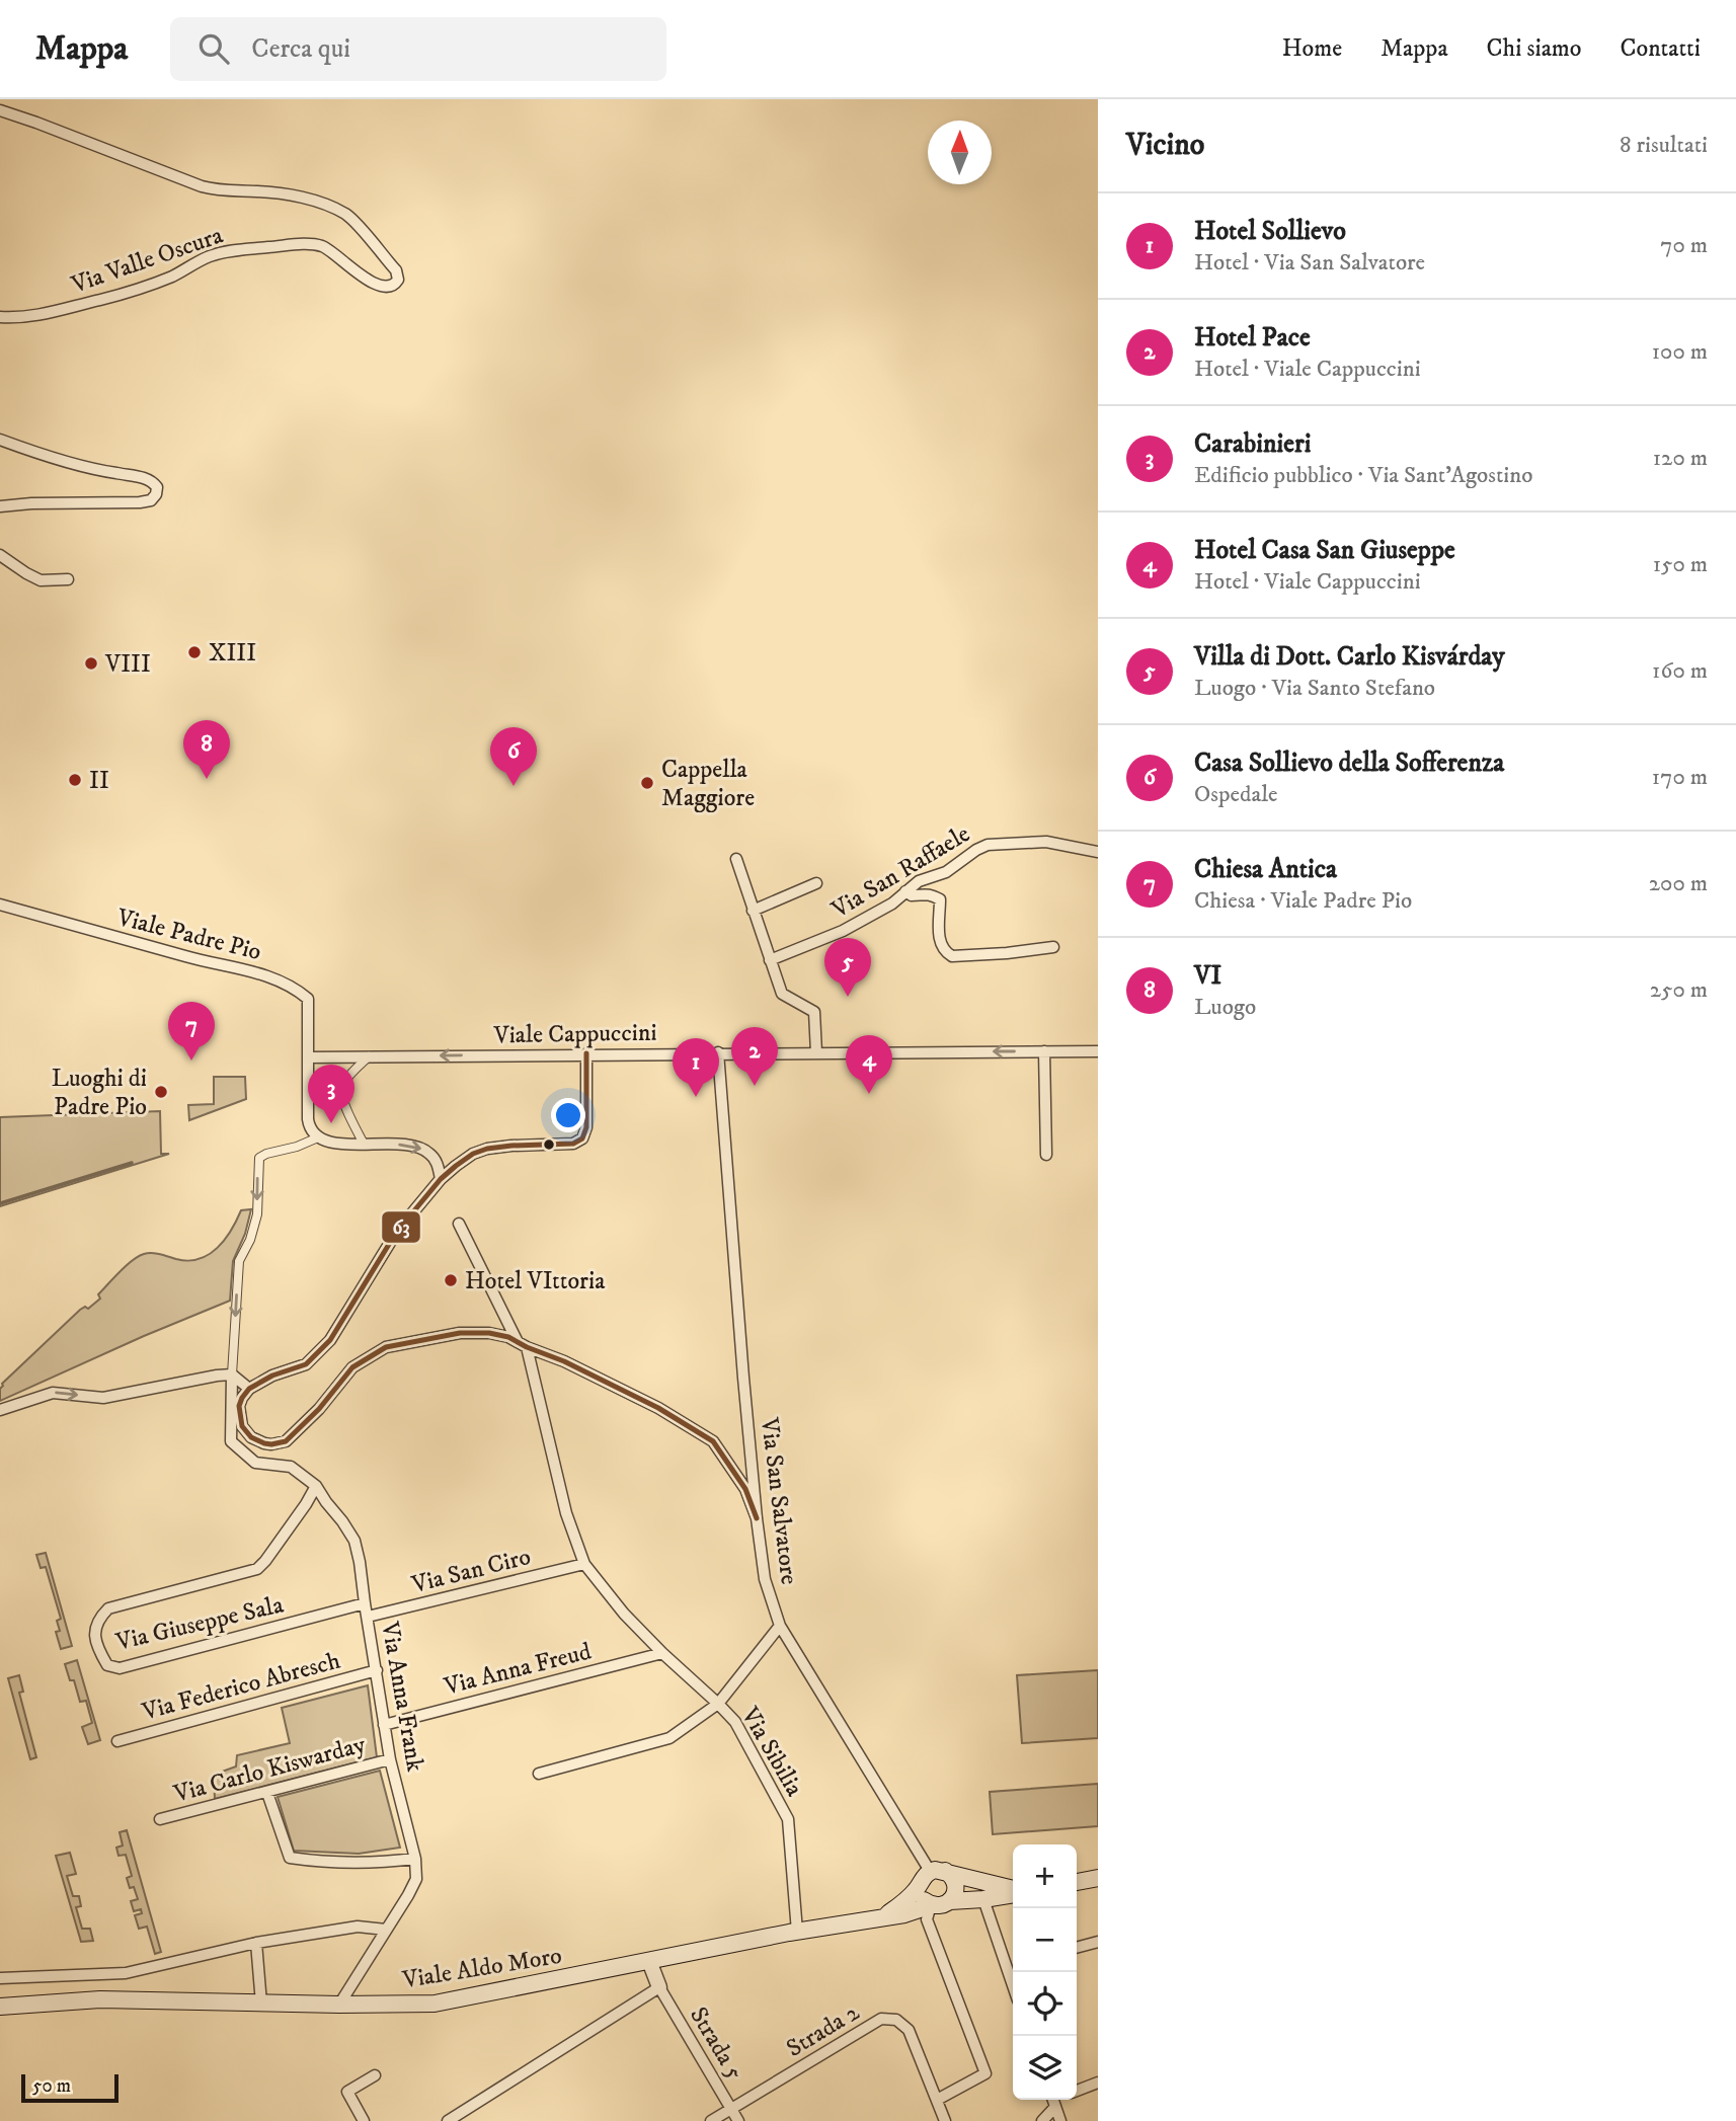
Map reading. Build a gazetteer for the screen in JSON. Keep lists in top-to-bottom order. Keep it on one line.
{"streets":{"main road":["Viale Aldo Moro"],"street":["Via Valle Oscura","Via San Raffaele","Viale Padre Pio","Viale Cappuccini","Via San Salvatore","Via San Ciro","Via Giuseppe Sala","Via Anna Freud","Via Federico Abresch","Via Anna Frank","Via Sibilia","Via Carlo Kiswarday","Strada 2","Strada 5"]},"crossings":[["Viale Padre Pio","Viale Cappuccini"],["Viale Cappuccini","Via San Salvatore"],["Via San Salvatore","Viale Aldo Moro"],["Via San Ciro","Via Anna Frank"],["Via Giuseppe Sala","Via Anna Frank"],["Via Anna Freud","Via Anna Frank"],["Via Federico Abresch","Via Anna Frank"],["Via Anna Frank","Via Carlo Kiswarday"],["Via Anna Frank","Viale Aldo Moro"],["Via Sibilia","Viale Aldo Moro"],["Strada 2","Strada 5"]],"one_way":["Viale Cappuccini"],"places":["XIII","VIII","II","Cappella Maggiore","Luoghi di Padre Pio","Hotel VIttoria"],"lines":["transit line 63"],"scale_bar":"50 m","north":"top","page":{"header":"Mappa","search":"Cerca qui","nav":["Home","Mappa","Chi siamo","Contatti"],"heading":["Vicino","8 risultati"],"list":[{"mark":"1","name":"Hotel Sollievo","note":"Hotel · Via San Salvatore","value":"70 m"},{"mark":"2","name":"Hotel Pace","note":"Hotel · Viale Cappuccini","value":"100 m"},{"mark":"3","name":"Carabinieri","note":"Edificio pubblico · Via Sant'Agostino","value":"120 m"},{"mark":"4","name":"Hotel Casa San Giuseppe","note":"Hotel · Viale Cappuccini","value":"150 m"},{"mark":"5","name":"Villa di Dott. Carlo Kisvárday","note":"Luogo · Via Santo Stefano","value":"160 m"},{"mark":"6","name":"Casa Sollievo della Sofferenza","note":"Ospedale","value":"170 m"},{"mark":"7","name":"Chiesa Antica","note":"Chiesa · Viale Padre Pio","value":"200 m"},{"mark":"8","name":"VI","note":"Luogo","value":"250 m"}],"pins":["8","6","5","7","2","4","1","3"],"map_buttons":["+","−"],"scale":"50 m"}}
